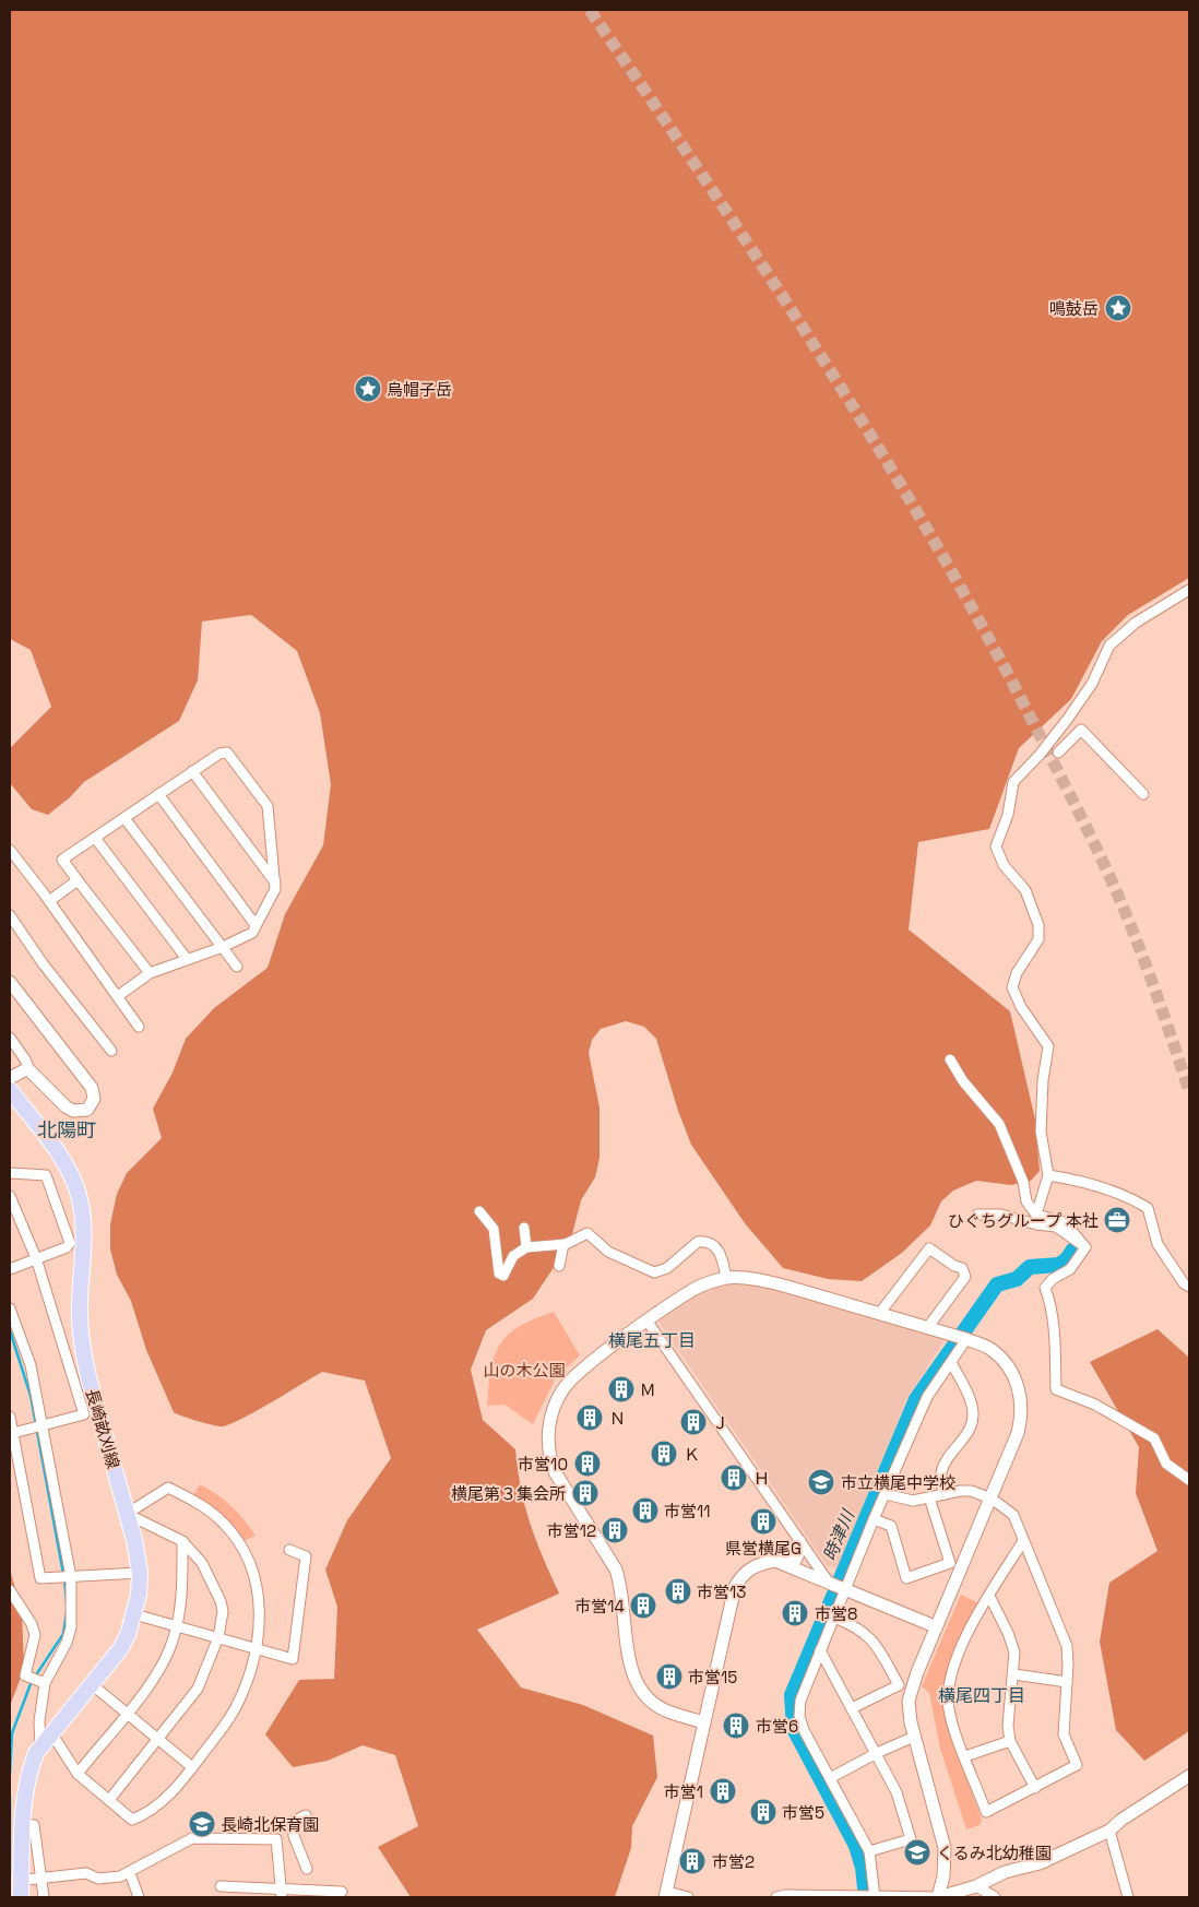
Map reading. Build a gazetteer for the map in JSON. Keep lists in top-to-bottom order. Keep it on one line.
{"streets":{"main road":["長崎畝刈線"]},"districts":["北陽町","横尾五丁目","横尾四丁目"],"water":["時津川"],"parks":["山の木公園"],"places":{"place":["鳴鼓岳","烏帽子岳"],"office":["ひぐちグループ 本社"],"building":["Ｍ","Ｎ","Ｊ","Ｋ","市営10","Ｈ","横尾第３集会所","市営11","県営横尾G","市営12","市営13","市営14","市営8","市営15","市営6","市営1","市営5","市営2"],"school or university":["市立横尾中学校","長崎北保育園","くるみ北幼稚園"]}}
